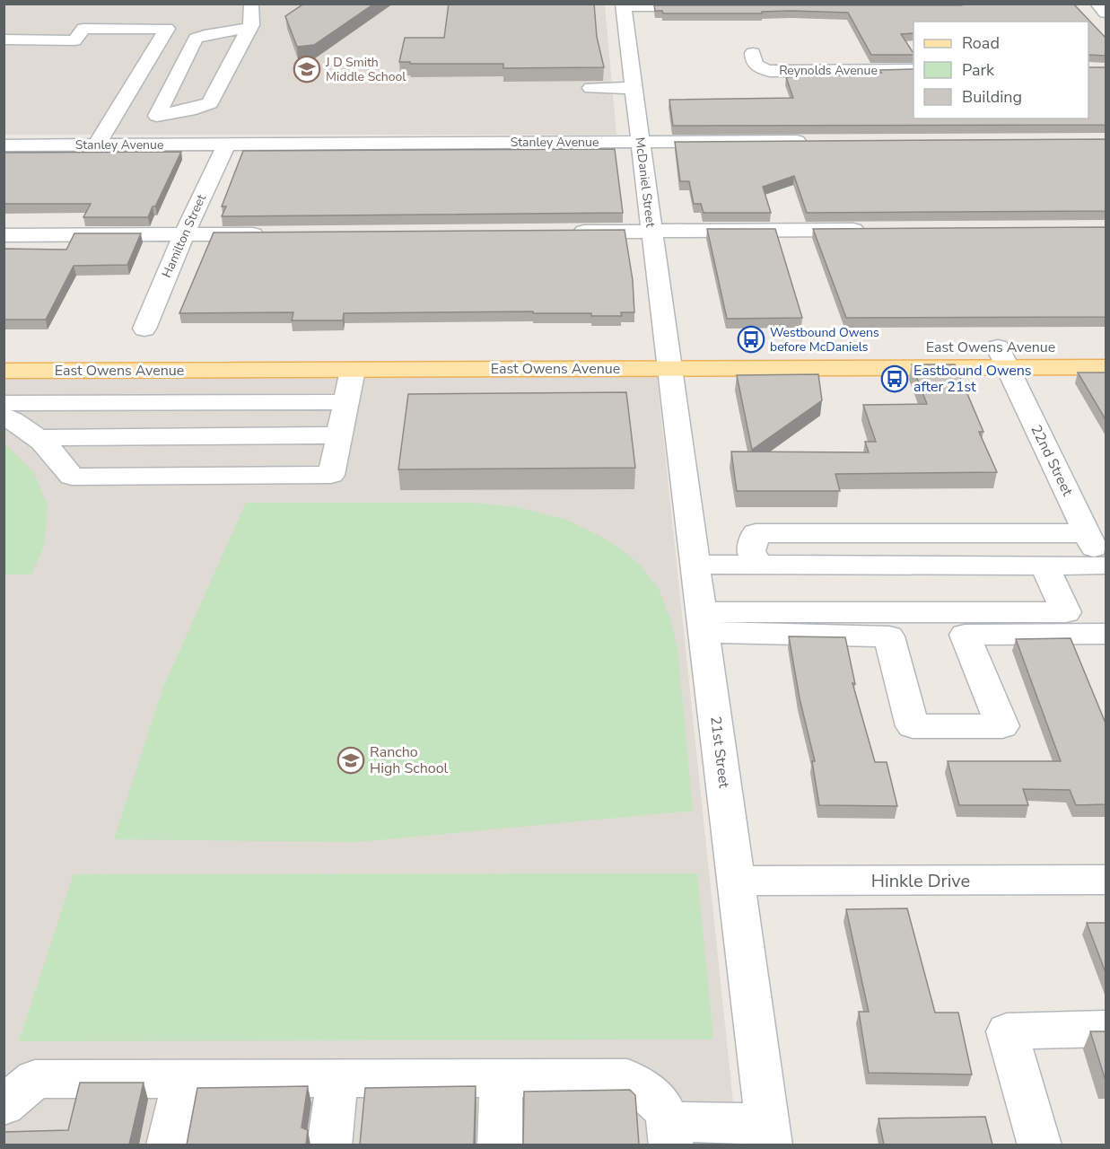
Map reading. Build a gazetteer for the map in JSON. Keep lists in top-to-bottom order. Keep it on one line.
{"streets":{"main road":["East Owens Avenue"],"street":["Reynolds Avenue","Stanley Avenue","McDaniel Street","Hamilton Street","22nd Street","21st Street","Hinkle Drive"]},"crossings":[["Stanley Avenue","McDaniel Street"],["Stanley Avenue","Hamilton Street"],["McDaniel Street","East Owens Avenue"],["McDaniel Street","21st Street"],["East Owens Avenue","22nd Street"],["East Owens Avenue","21st Street"],["21st Street","Hinkle Drive"]],"places":{"school or university":["J D Smith Middle School","Rancho High School"],"bus stop":["Westbound Owens before McDaniels","Eastbound Owens after 21st"]},"legend":["Road","Park","Building"]}
